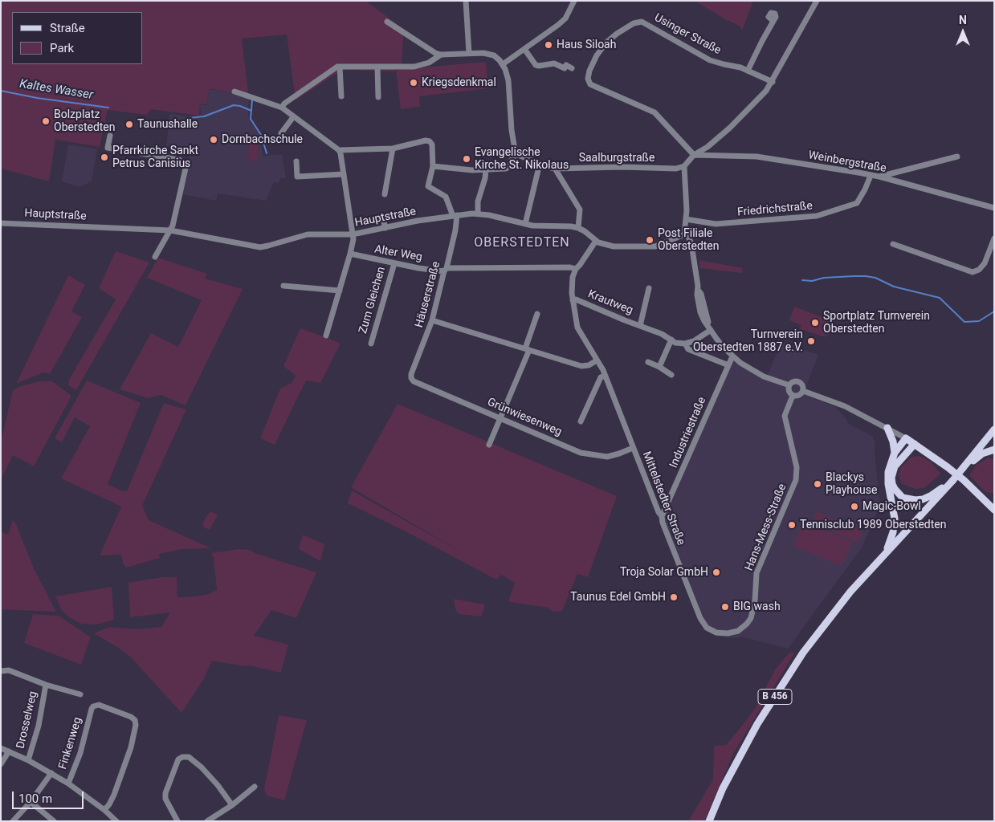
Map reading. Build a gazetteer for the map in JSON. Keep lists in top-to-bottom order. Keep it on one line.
{"streets":{"main road":["B 456"],"street":["Usinger Straße","Saalburgstraße","Weinbergstraße","Friedrichstraße","Hauptstraße","Alter Weg","Häuserstraße","Zum Gleichen","Krautweg","Grünwiesenweg","Industriestraße","Mittelstedter Straße","Hans-Mess-Straße","Drosselweg","Finkenweg"]},"crossings":[["Usinger Straße","Weinbergstraße"],["Weinbergstraße","Friedrichstraße"],["Hauptstraße","Häuserstraße"],["Alter Weg","Häuserstraße"],["Alter Weg","Zum Gleichen"],["Alter Weg","Mittelstedter Straße"],["Häuserstraße","Grünwiesenweg"],["Krautweg","Industriestraße"],["Krautweg","Mittelstedter Straße"],["Grünwiesenweg","Mittelstedter Straße"],["Industriestraße","Mittelstedter Straße"],["Mittelstedter Straße","Hans-Mess-Straße"]],"districts":["OBERSTEDTEN"],"water":["Kaltes Wasser"],"places":["Haus Siloah","Kriegsdenkmal","Bolzplatz Oberstedten","Taunushalle","Dornbachschule","Pfarrkirche Sankt Petrus Canisius","Evangelische Kirche St. Nikolaus","Post Filiale Oberstedten","Sportplatz Turnverein Oberstedten","Turnverein Oberstedten 1887 e.V.","Blackys Playhouse","Magic-Bowl","Tennisclub 1989 Oberstedten","Troja Solar GmbH","Taunus Edel GmbH","BIG wash"],"legend":["Straße","Park"],"scale_bar":"100 m","north":"top"}
